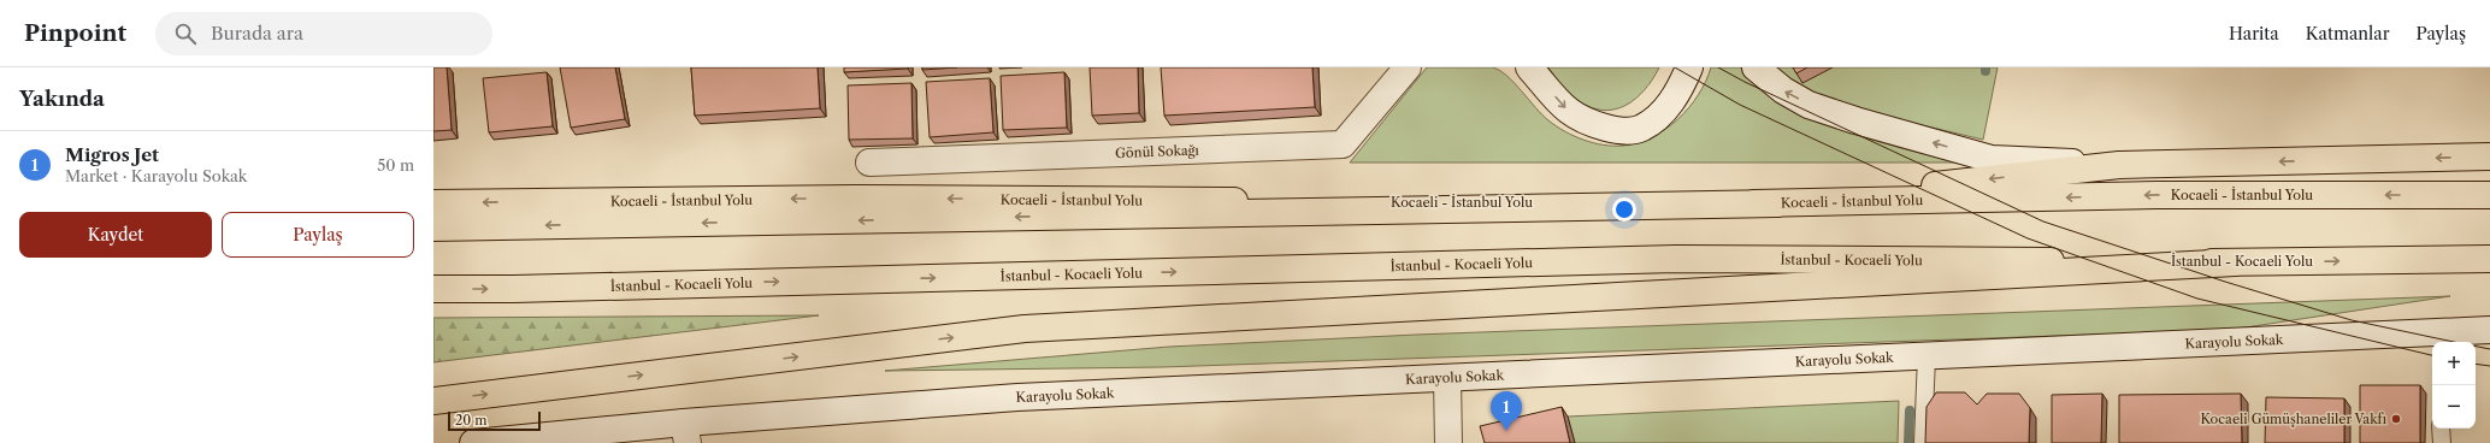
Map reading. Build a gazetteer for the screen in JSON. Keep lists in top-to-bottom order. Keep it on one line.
{"streets":{"highway":["Kocaeli - İstanbul Yolu","İstanbul - Kocaeli Yolu"],"main road":["Gönül Sokağı","Karayolu Sokak"]},"places":["Kocaeli Gümüşhaneliler Vakfı"],"scale_bar":"20 m","page":{"header":"Pinpoint","search":"Burada ara","nav":["Harita","Katmanlar","Paylaş"],"heading":"Yakında","list":[{"mark":"1","name":"Migros Jet","note":"Market · Karayolu Sokak","value":"50 m"}],"buttons":["Kaydet","Paylaş"],"map_buttons":["+","−"],"pins":"1","scale":"20 m"}}
